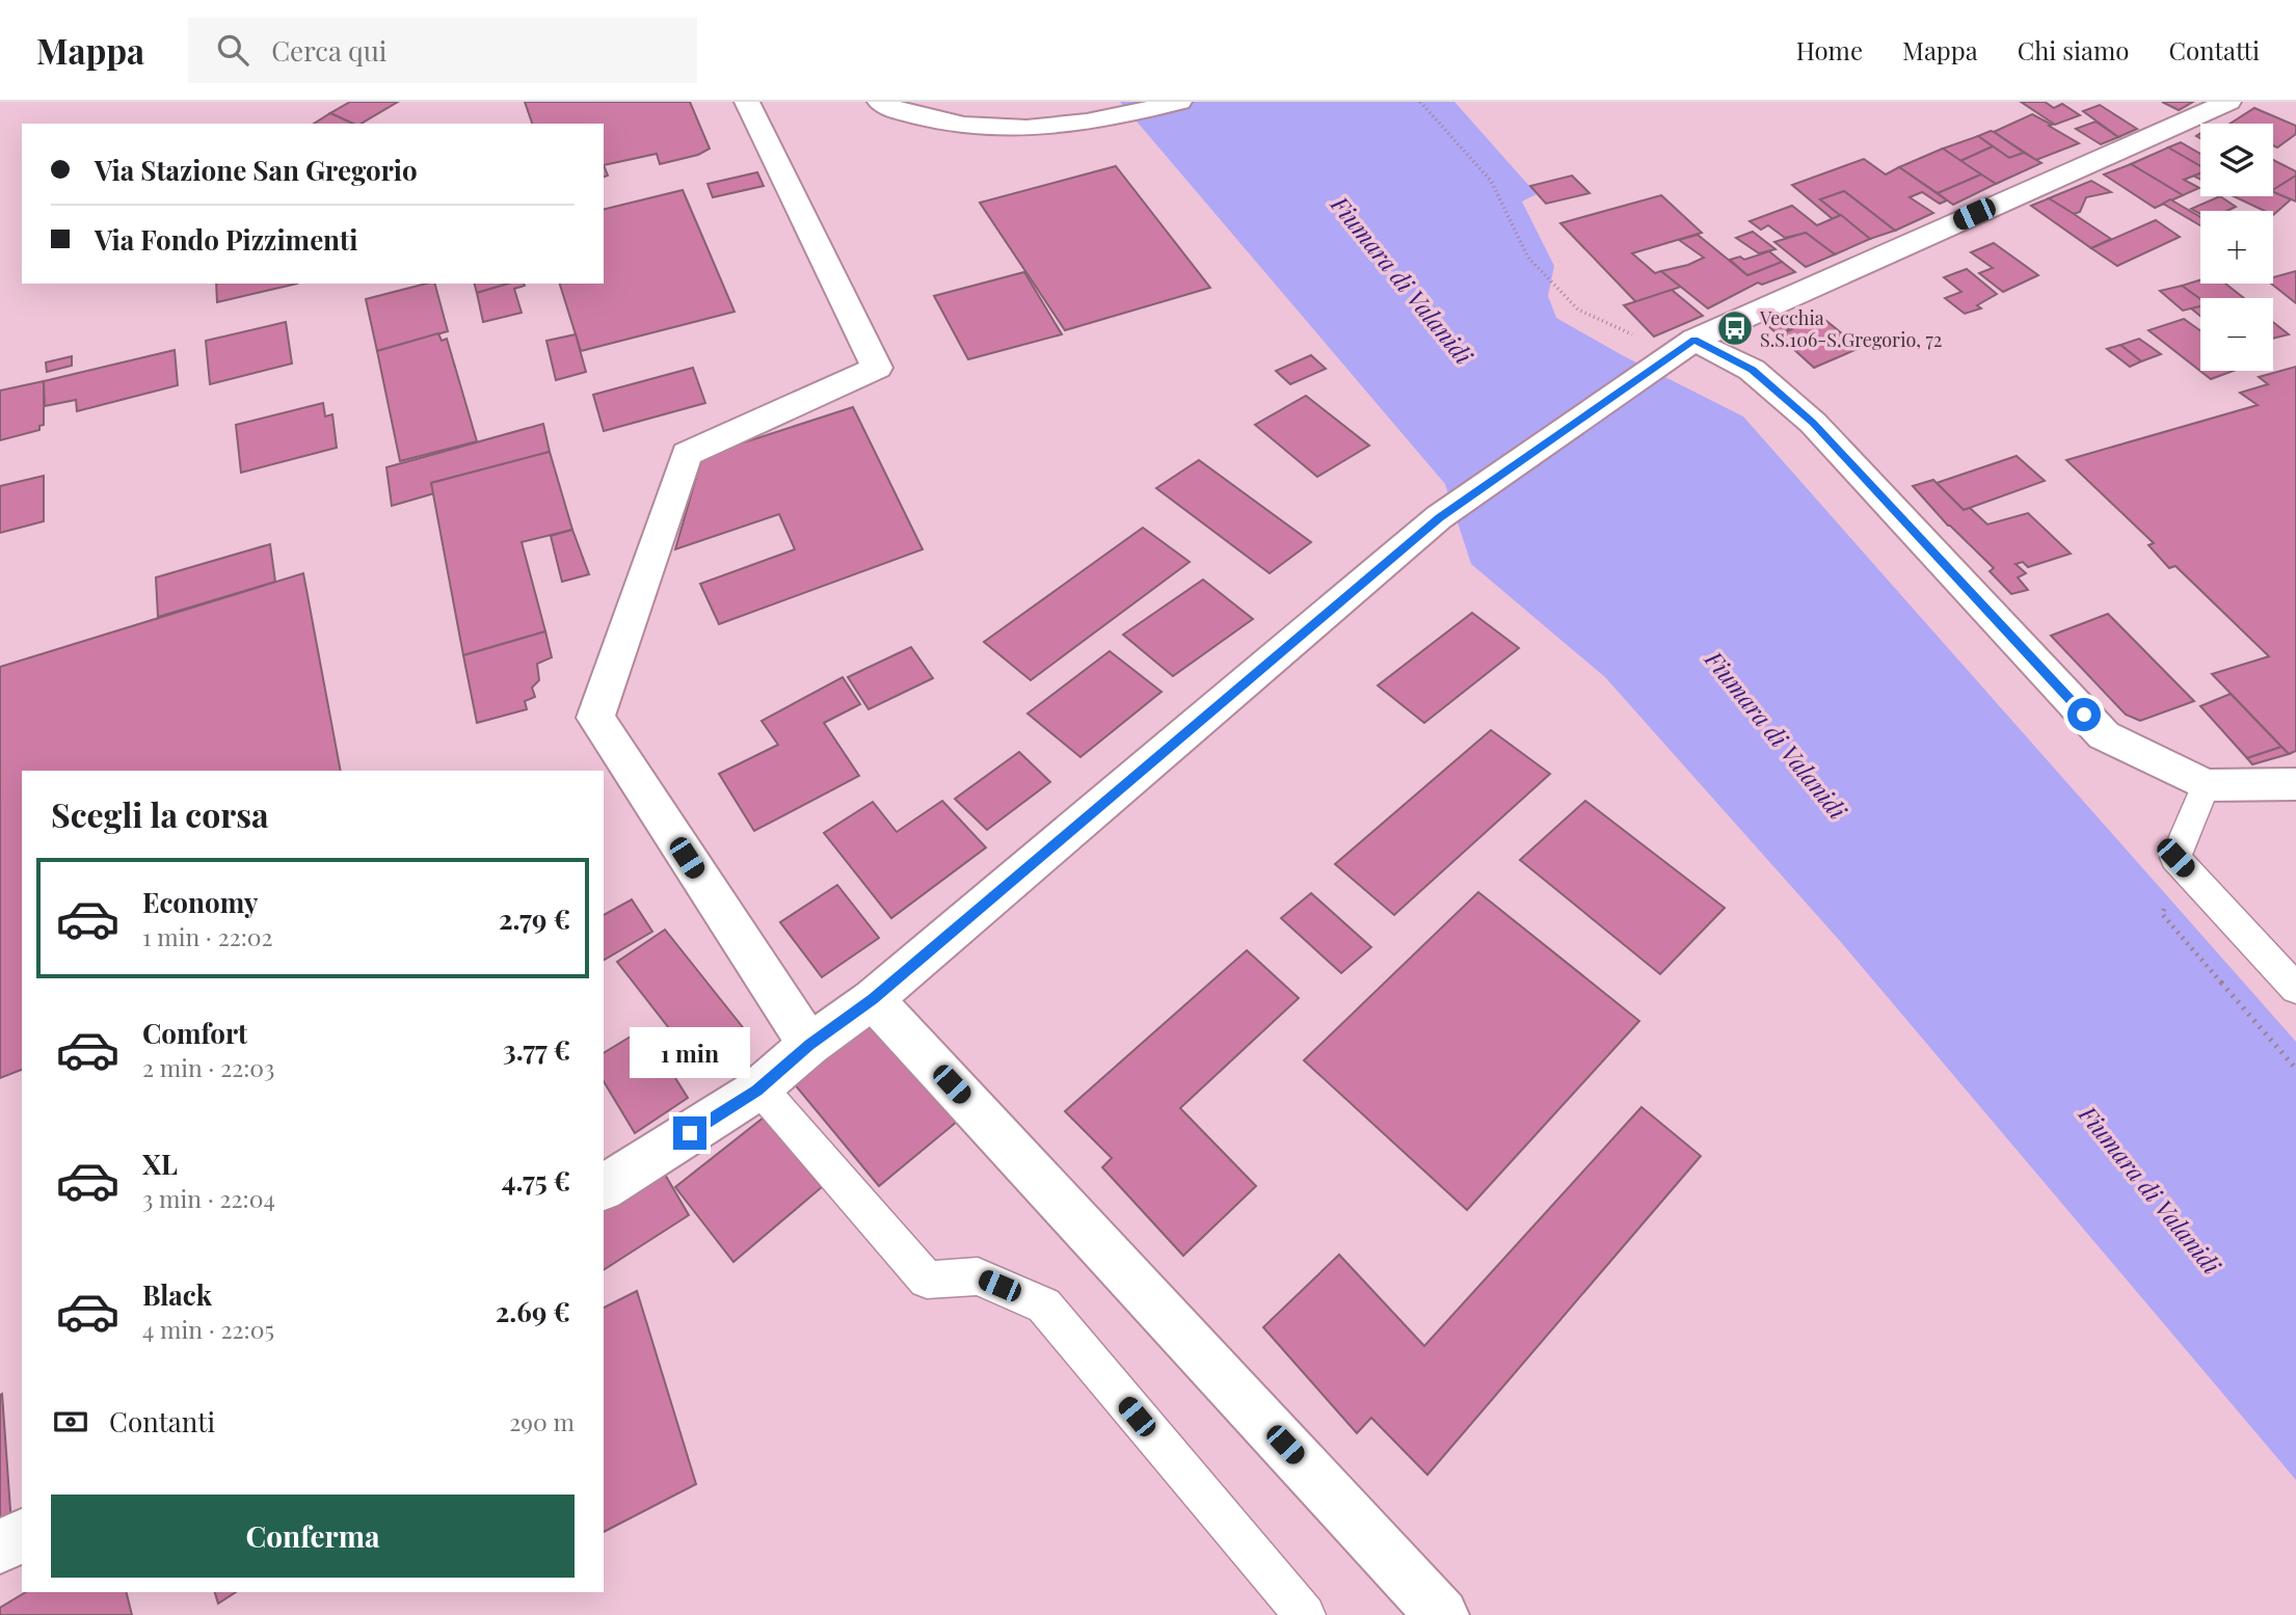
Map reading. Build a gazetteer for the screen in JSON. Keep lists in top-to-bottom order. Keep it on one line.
{"water":["Fiumara di Valanidi"],"places":{"bus stop":["Vecchia S.S.106-S.Gregorio, 72"]},"page":{"header":"Mappa","search":"Cerca qui","nav":["Home","Mappa","Chi siamo","Contatti"],"map_buttons":["+","−"],"banner":["Via Stazione San Gregorio","Via Fondo Pizzimenti"],"heading":"Scegli la corsa","list":[{"name":"Economy","note":"1 min · 22:02","value":"2.79 €"},{"name":"Comfort","note":"2 min · 22:03","value":"3.77 €"},{"name":"XL","note":"3 min · 22:04","value":"4.75 €"},{"name":"Black","note":"4 min · 22:05","value":"2.69 €"}],"bubble":"1 min","pay":["Contanti","290 m"],"buttons":"Conferma"}}
